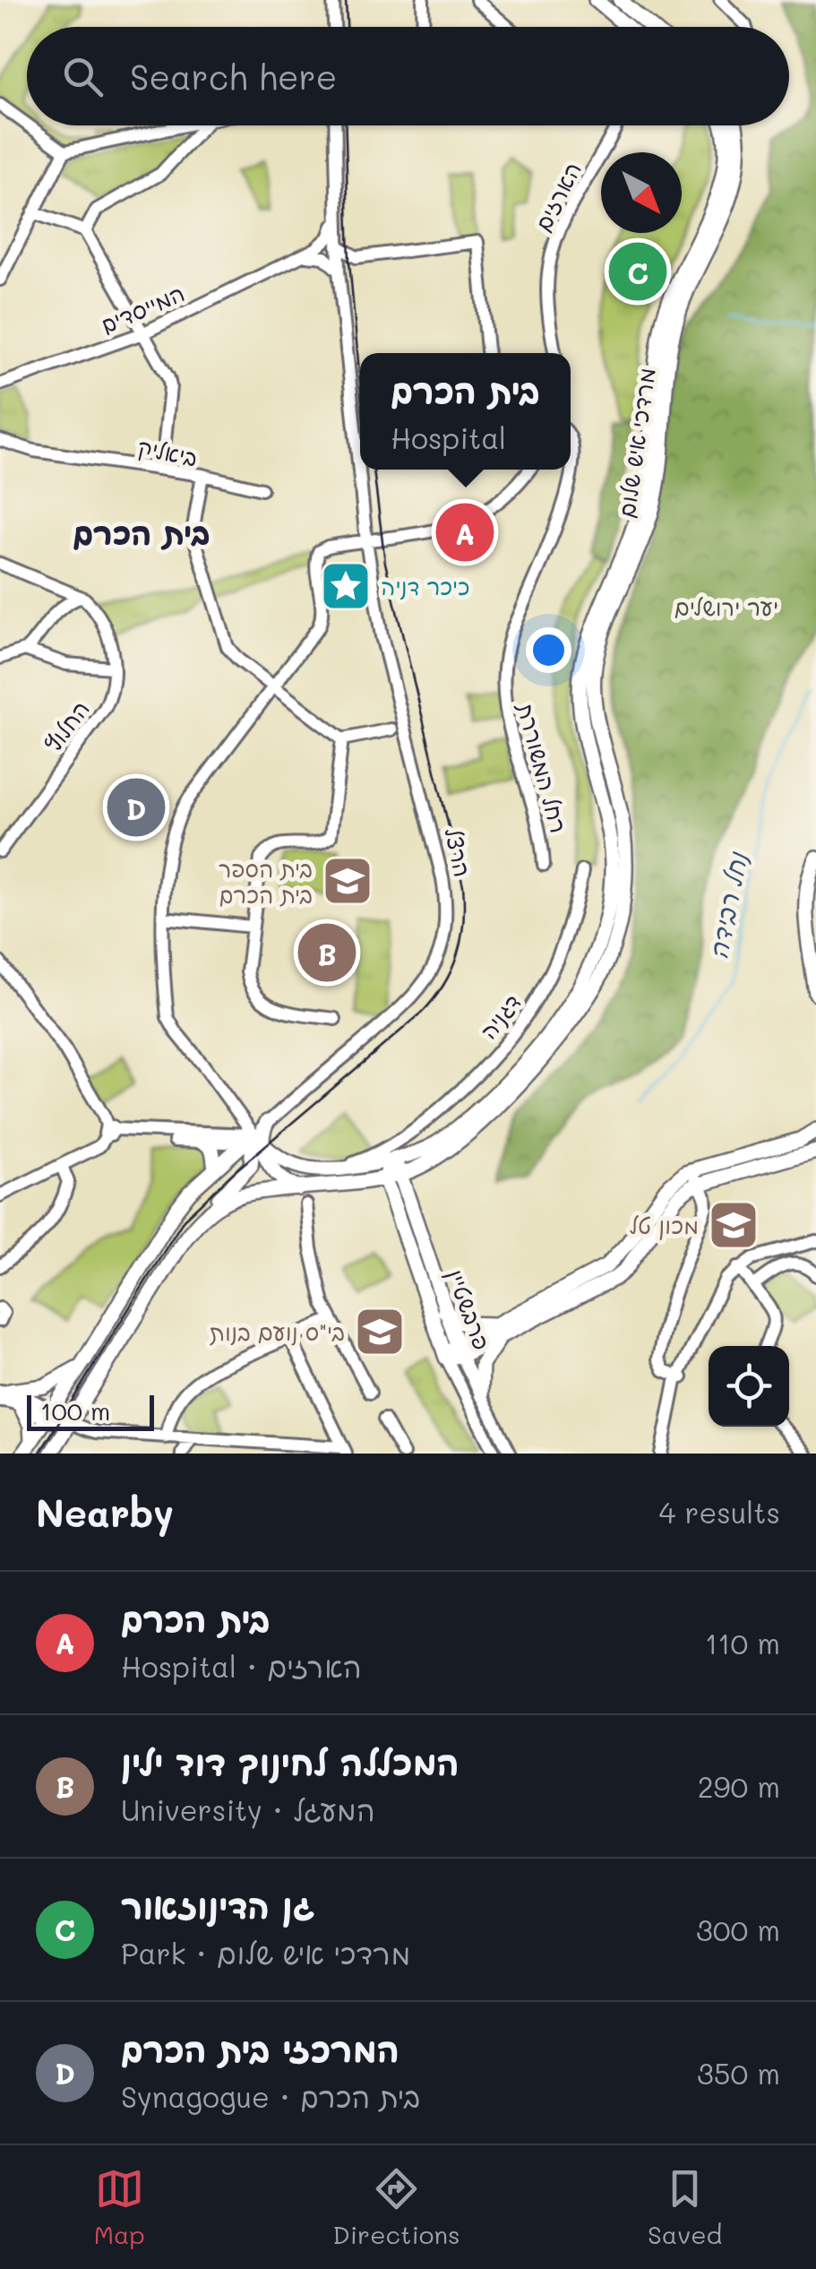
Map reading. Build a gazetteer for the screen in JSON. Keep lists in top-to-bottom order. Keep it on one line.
{"streets":{"main road":["מרדכי איש שלום","פרבשטיין"],"street":["הארזים","המייסדים","ביאליק","החלוץ","רחל המשוררת","הרצל","דגניה"]},"crossings":[["המייסדים","הרצל"],["מרדכי איש שלום","דגניה"],["מרדכי איש שלום","פרבשטיין"],["דגניה","פרבשטיין"]],"districts":["בית הכרם"],"water":["נחל רבידה"],"parks":["יער ירושלים"],"places":{"place":["כיכר דניה"],"school or university":["בית הספר בית הכרם","מכון טל","בי\"ס נועם בנות"]},"scale_bar":"100 m","north":"bottom right","page":{"search":"Search here","pins":["C","A","D","B"],"popup":["בית הכרם","Hospital"],"scale":"100 m","heading":["Nearby","4 results"],"list":[{"mark":"A","name":"בית הכרם","note":"Hospital · הארזים","value":"110 m"},{"mark":"B","name":"המכללה לחינוך דוד ילין","note":"University · המעגל","value":"290 m"},{"mark":"C","name":"גן הדינוזאור","note":"Park · מרדכי איש שלום","value":"300 m"},{"mark":"D","name":"המרכזי בית הכרם","note":"Synagogue · בית הכרם","value":"350 m"}],"nav":["Map","Directions","Saved"]}}
